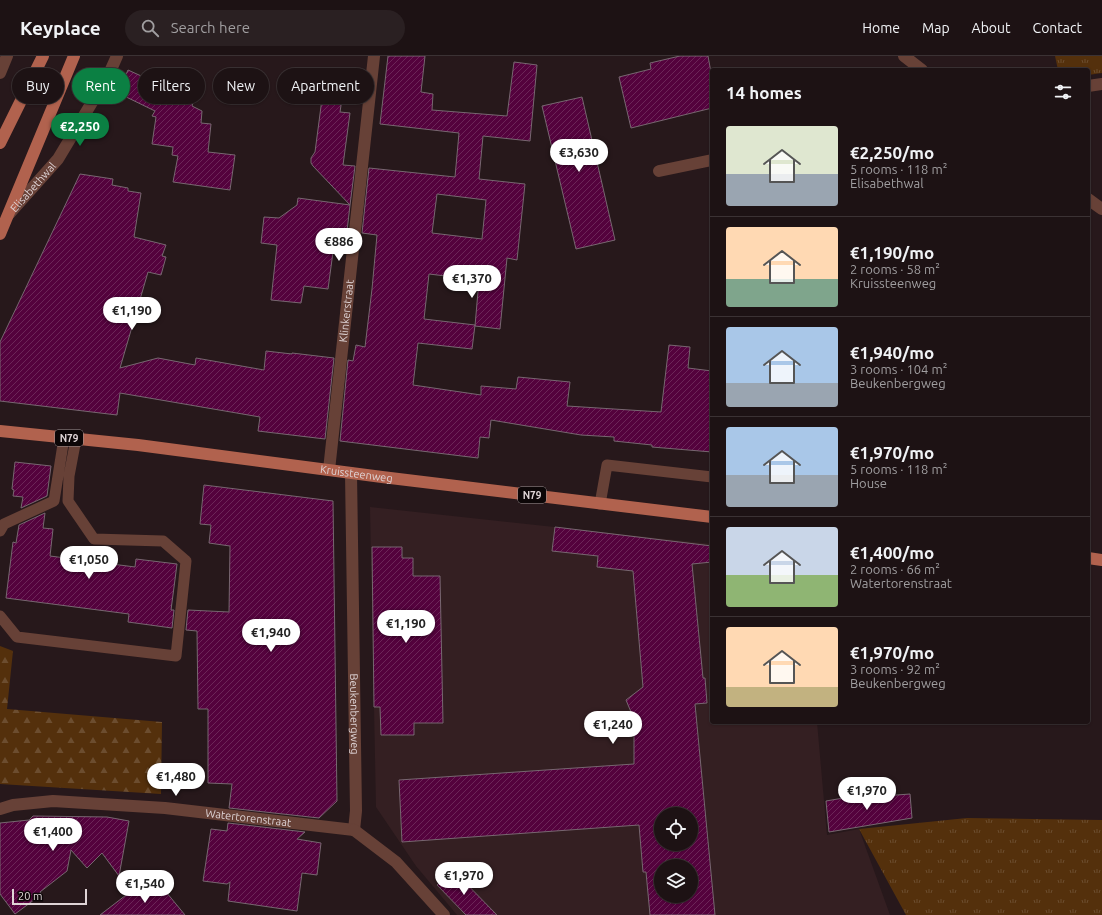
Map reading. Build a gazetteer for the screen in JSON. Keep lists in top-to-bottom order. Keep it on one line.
{"streets":{"main road":["Elisabethwal","N79","Kruissteenweg"],"street":["Klinkerstraat","Beukenbergweg","Watertorenstraat"]},"crossings":[["Klinkerstraat","Kruissteenweg"],["Kruissteenweg","Beukenbergweg"],["Beukenbergweg","Watertorenstraat"]],"scale_bar":"20 m","page":{"header":"Keyplace","search":"Search here","nav":["Home","Map","About","Contact"],"chip":["Buy","Rent","Filters","New","Apartment"],"heading":"14 homes","price":["€2,250","€3,630","€886","€1,370","€1,190","€1,050","€1,190","€1,940","€1,240","€1,480","€1,970","€1,400","€1,970","€1,540"],"list":[{"name":"€2,250/mo","note":"5 rooms · 118 m² · Elisabethwal"},{"name":"€1,190/mo","note":"2 rooms · 58 m² · Kruissteenweg"},{"name":"€1,940/mo","note":"3 rooms · 104 m² · Beukenbergweg"},{"name":"€1,970/mo","note":"5 rooms · 118 m² · House"},{"name":"€1,400/mo","note":"2 rooms · 66 m² · Watertorenstraat"},{"name":"€1,970/mo","note":"3 rooms · 92 m² · Beukenbergweg"}],"scale":"20 m"}}
